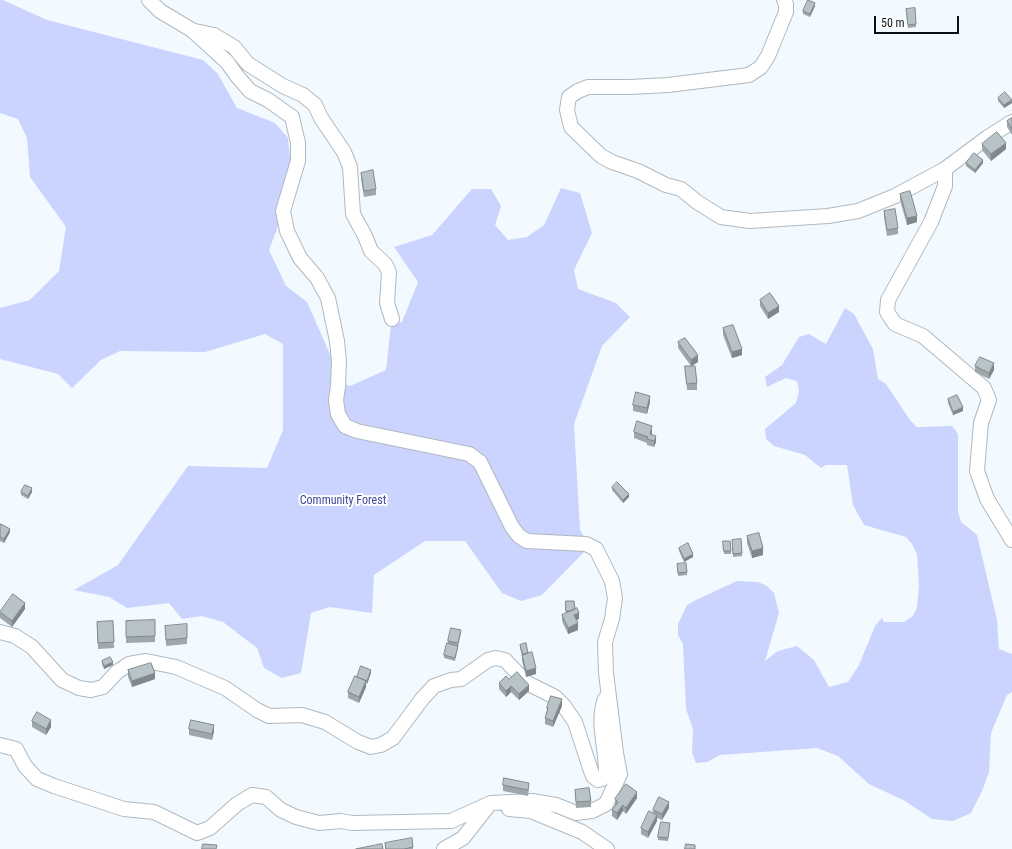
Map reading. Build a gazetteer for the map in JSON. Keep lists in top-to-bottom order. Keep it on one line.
{"parks":["Community Forest"],"scale_bar":"50 m"}
